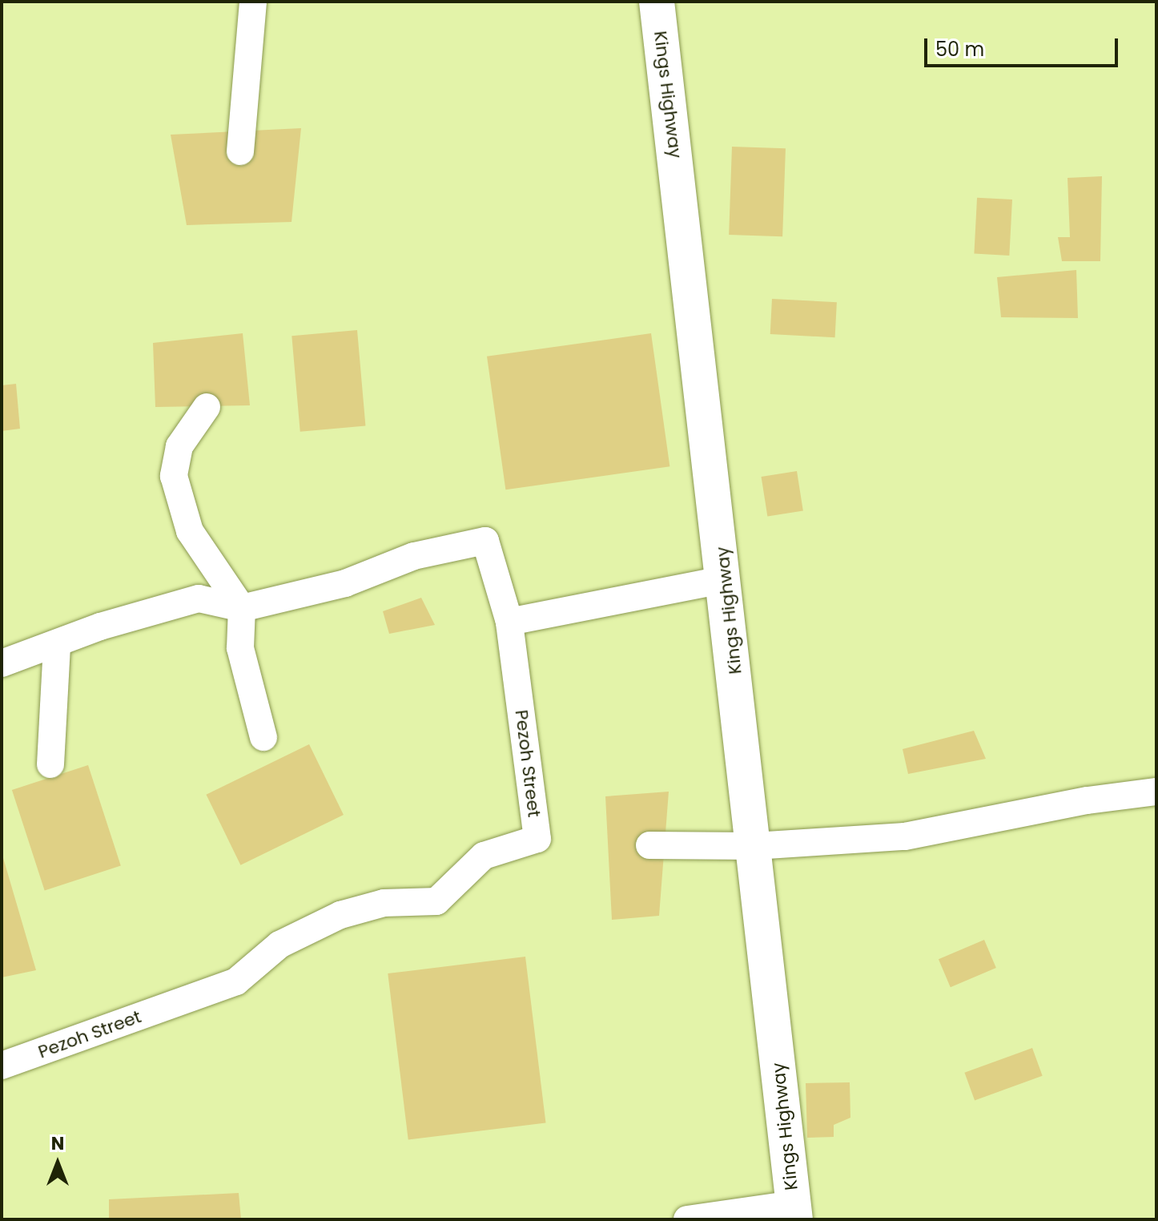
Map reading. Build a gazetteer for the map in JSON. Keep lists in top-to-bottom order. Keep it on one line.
{"streets":{"street":["Kings Highway","Pezoh Street"]},"scale_bar":"50 m","north":"top"}
